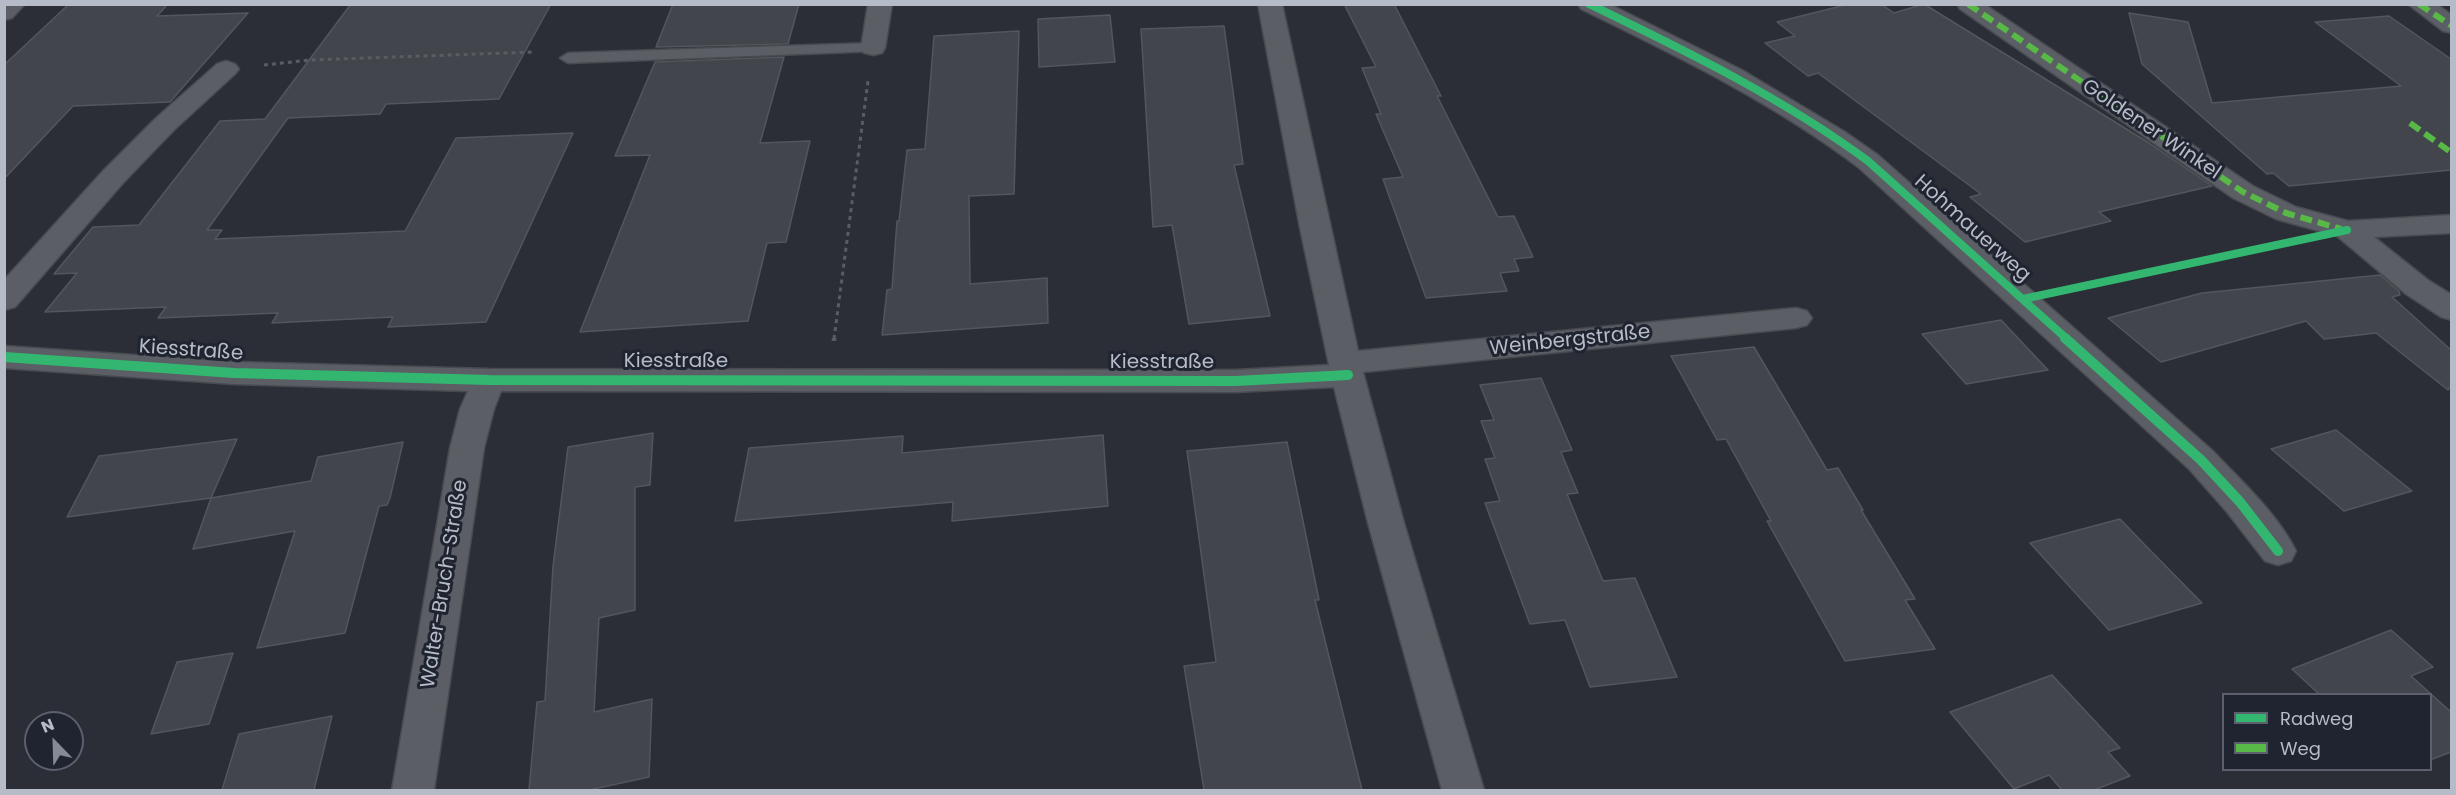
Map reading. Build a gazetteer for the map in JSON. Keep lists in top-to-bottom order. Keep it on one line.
{"streets":{"street":["Goldener Winkel","Hohmauerweg","Weinbergstraße","Kiesstraße","Walter-Bruch-Straße"]},"crossings":[["Weinbergstraße","Kiesstraße"],["Kiesstraße","Walter-Bruch-Straße"]],"legend":["Radweg","Weg"],"north":"top left"}
